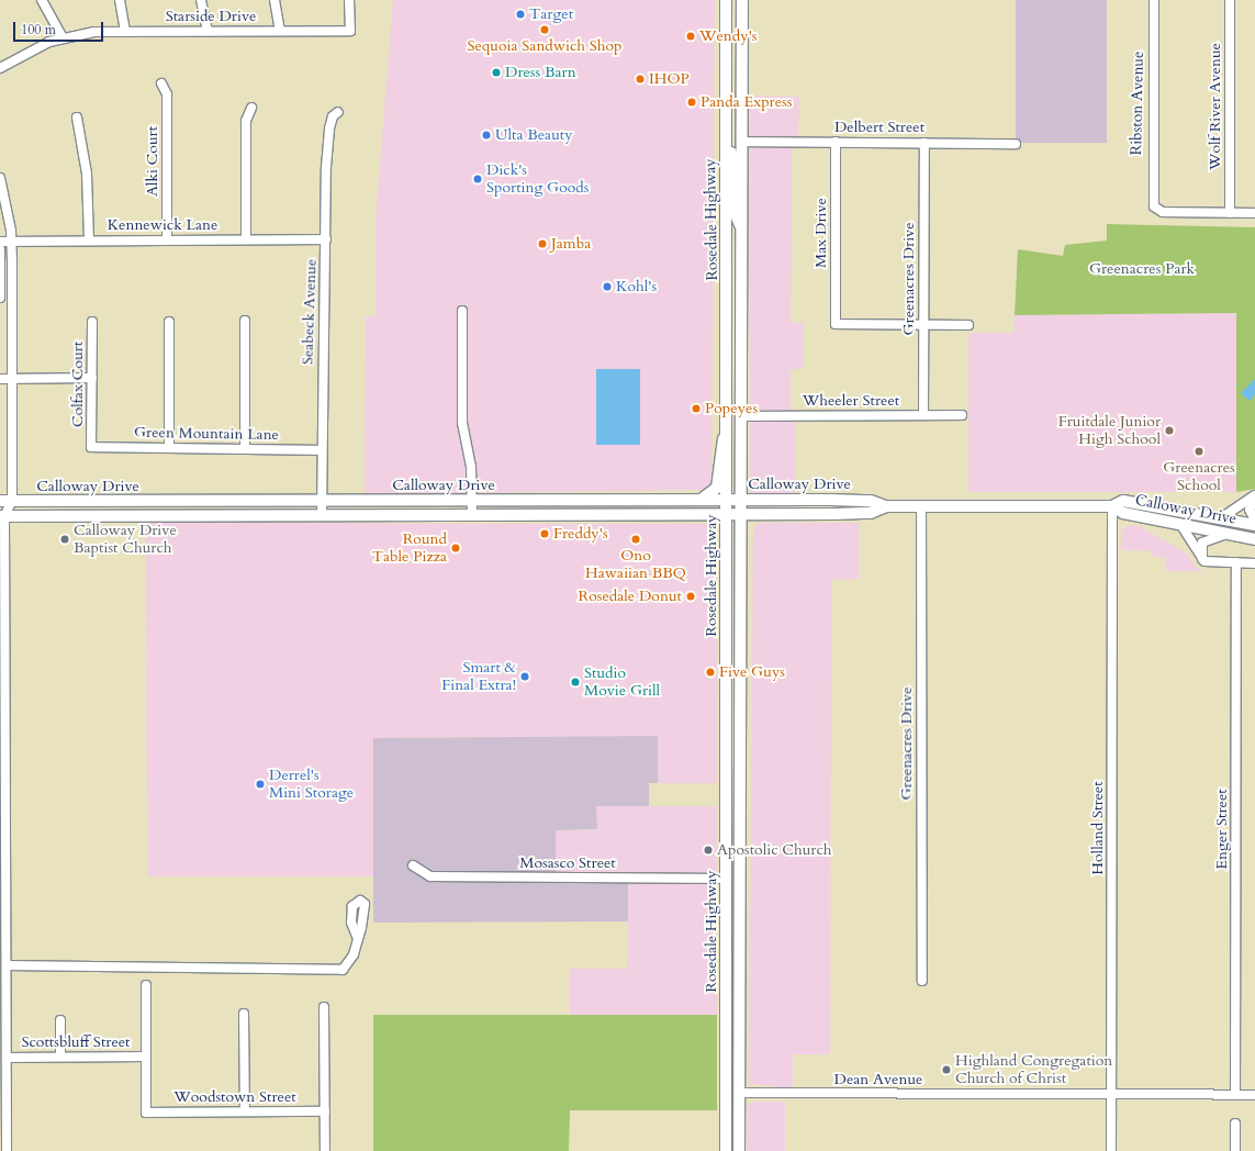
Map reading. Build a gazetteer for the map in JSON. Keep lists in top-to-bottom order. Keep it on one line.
{"streets":{"main road":["Rosedale Highway","Calloway Drive"],"street":["Starside Drive","Ribston Avenue","Wolf River Avenue","Delbert Street","Alki Court","Kennewick Lane","Max Drive","Greenacres Drive","Seabeck Avenue","Colfax Court","Wheeler Street","Green Mountain Lane","Holland Street","Enger Street","Mosasco Street","Scottsbluff Street","Dean Avenue","Woodstown Street"]},"crossings":[["Ribston Avenue","Wolf River Avenue"],["Delbert Street","Rosedale Highway"],["Delbert Street","Max Drive"],["Delbert Street","Greenacres Drive"],["Alki Court","Kennewick Lane"],["Rosedale Highway","Wheeler Street"],["Rosedale Highway","Calloway Drive"],["Rosedale Highway","Mosasco Street"],["Rosedale Highway","Dean Avenue"],["Kennewick Lane","Seabeck Avenue"],["Max Drive","Greenacres Drive"],["Greenacres Drive","Wheeler Street"],["Greenacres Drive","Calloway Drive"],["Seabeck Avenue","Green Mountain Lane"],["Seabeck Avenue","Calloway Drive"],["Colfax Court","Green Mountain Lane"],["Calloway Drive","Holland Street"],["Holland Street","Dean Avenue"],["Enger Street","Dean Avenue"],["Scottsbluff Street","Woodstown Street"]],"parks":["Greenacres Park"],"places":["Target","Sequoia Sandwich Shop","Wendy's","Dress Barn","IHOP","Panda Express","Ulta Beauty","Dick's Sporting Goods","Jamba","Kohl's","Popeyes","Fruitdale Junior High School","Greenacres School","Freddy's","Calloway Drive Baptist Church","Ono Hawaiian BBQ","Round Table Pizza","Rosedale Donut","Five Guys","Smart & Final Extra!","Studio Movie Grill","Derrel's Mini Storage","Apostolic Church","Highland Congregation Church of Christ"],"scale_bar":"100 m"}
